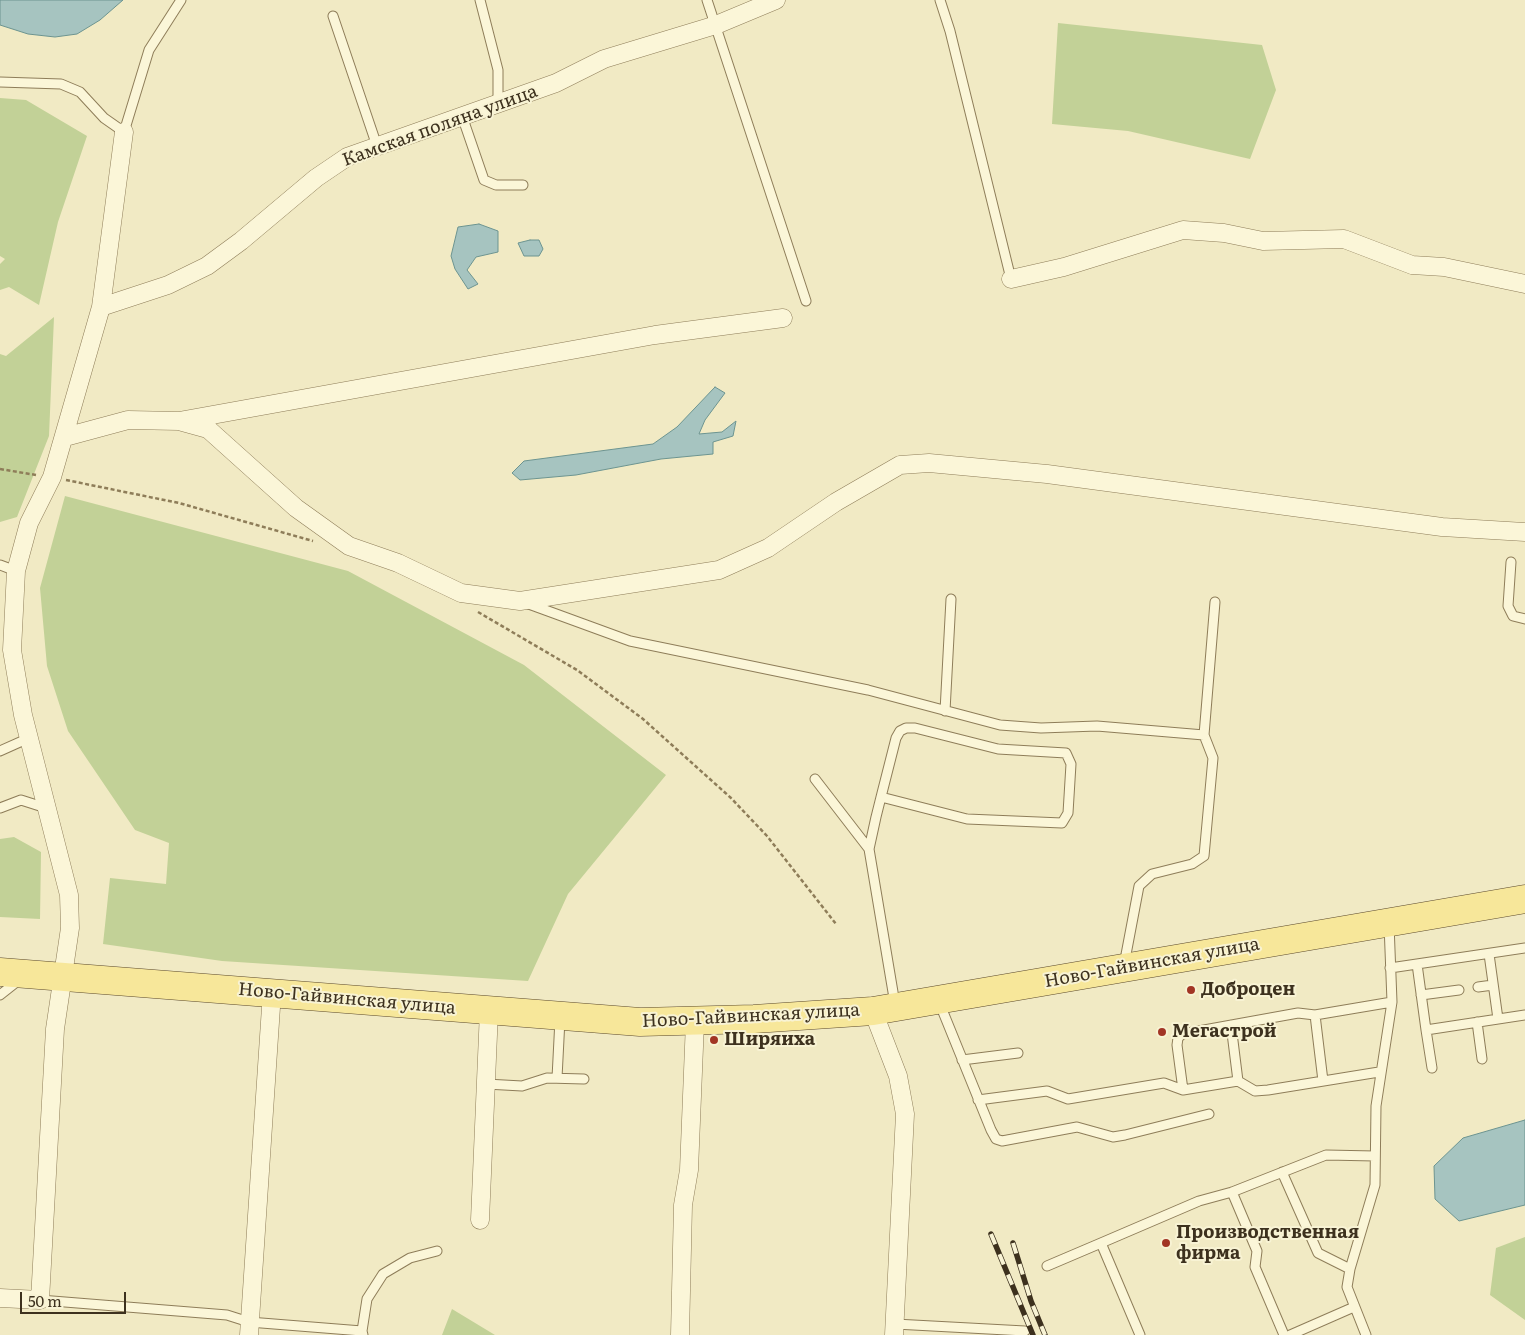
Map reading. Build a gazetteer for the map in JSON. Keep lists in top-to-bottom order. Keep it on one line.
{"streets":{"main road":["Ново-Гайвинская улица"],"street":["Камская поляна улица"]},"places":["Доброцен","Мегастрой","Ширяиха","Производственная фирма"],"scale_bar":"50 m"}
